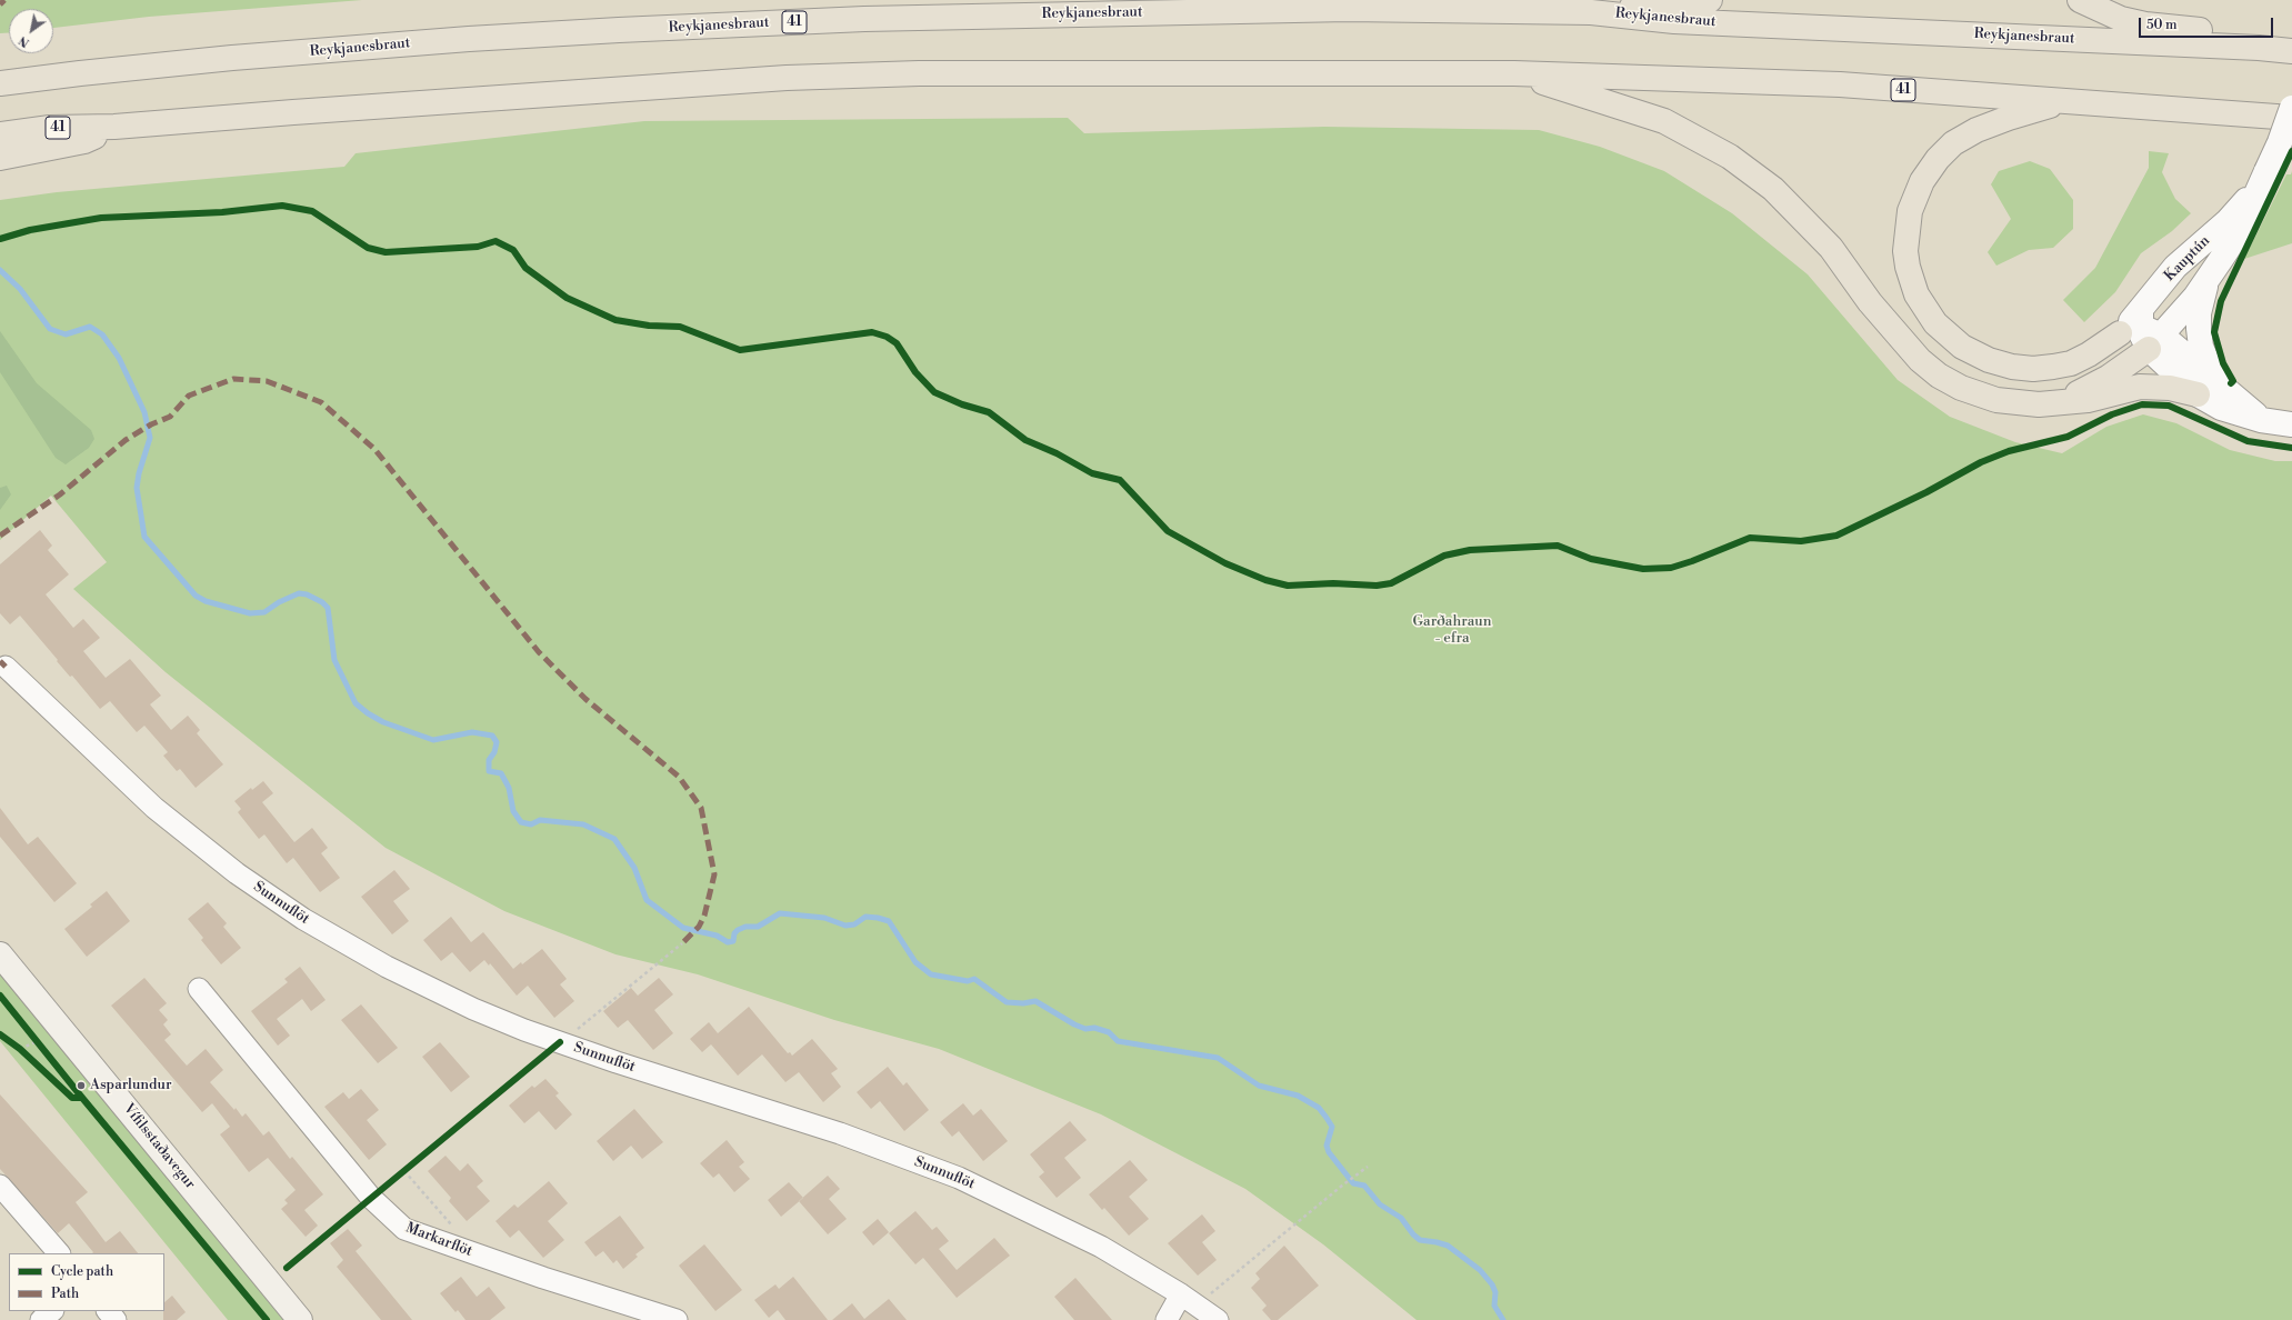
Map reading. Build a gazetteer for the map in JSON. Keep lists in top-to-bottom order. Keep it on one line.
{"streets":{"highway":["Reykjanesbraut","41"],"main road":["Vífilsstaðavegur"],"street":["Kauptún","Sunnuflöt","Markarflöt"]},"parks":["Garðahraun - efra"],"places":["Asparlundur"],"legend":["Cycle path","Path"],"scale_bar":"50 m","north":"bottom left"}
